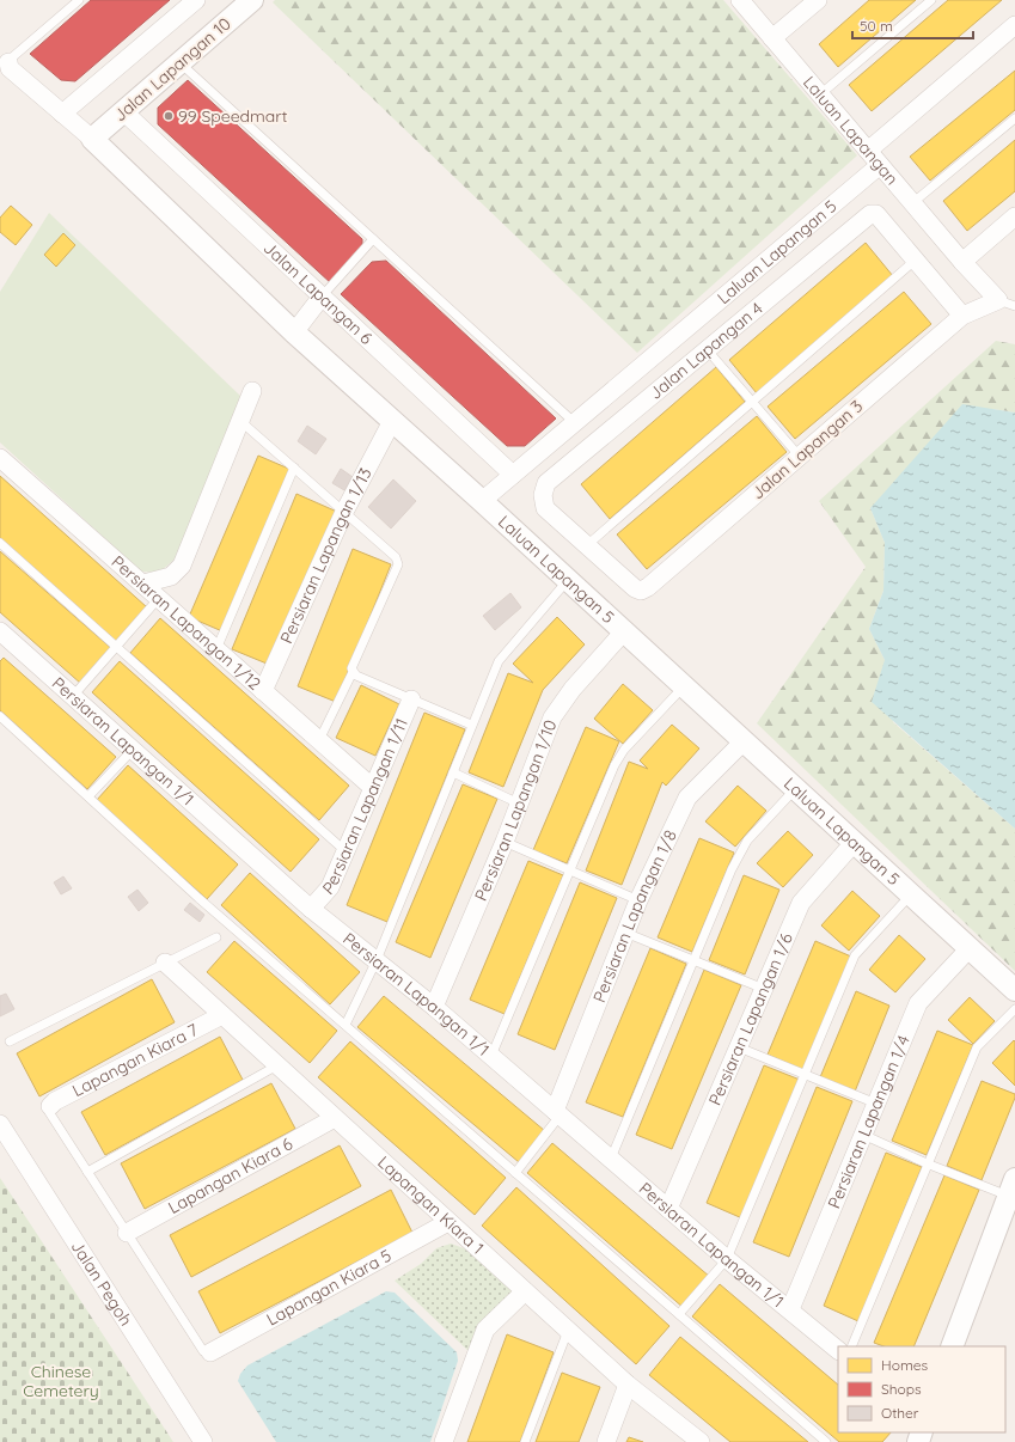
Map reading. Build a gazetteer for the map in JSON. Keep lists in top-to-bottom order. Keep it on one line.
{"streets":{"street":["Jalan Lapangan 10","Laluan Lapangan","Laluan Lapangan 5","Jalan Lapangan 6","Jalan Lapangan 4","Jalan Lapangan 3","Persiaran Lapangan 1/13","Persiaran Lapangan 1/12","Persiaran Lapangan 1/1","Persiaran Lapangan 1/11","Persiaran Lapangan 1/10","Persiaran Lapangan 1/8","Persiaran Lapangan 1/6","Lapangan Kiara 7","Persiaran Lapangan 1/4","Lapangan Kiara 6","Lapangan Kiara 1","Jalan Pegoh","Lapangan Kiara 5"]},"crossings":[["Jalan Lapangan 10","Jalan Lapangan 6"],["Laluan Lapangan","Laluan Lapangan 5"],["Laluan Lapangan","Jalan Lapangan 3"],["Laluan Lapangan 5","Jalan Lapangan 6"],["Laluan Lapangan 5","Persiaran Lapangan 1/10"],["Laluan Lapangan 5","Persiaran Lapangan 1/8"],["Laluan Lapangan 5","Persiaran Lapangan 1/6"],["Laluan Lapangan 5","Persiaran Lapangan 1/4"],["Jalan Lapangan 4","Jalan Lapangan 3"],["Persiaran Lapangan 1/13","Persiaran Lapangan 1/12"],["Persiaran Lapangan 1/12","Persiaran Lapangan 1/11"],["Persiaran Lapangan 1/1","Persiaran Lapangan 1/11"],["Persiaran Lapangan 1/1","Persiaran Lapangan 1/10"],["Persiaran Lapangan 1/1","Persiaran Lapangan 1/8"],["Persiaran Lapangan 1/1","Persiaran Lapangan 1/6"],["Persiaran Lapangan 1/1","Persiaran Lapangan 1/4"],["Lapangan Kiara 7","Lapangan Kiara 1"],["Lapangan Kiara 6","Lapangan Kiara 1"],["Lapangan Kiara 1","Lapangan Kiara 5"]],"parks":["Chinese Cemetery"],"places":["99 Speedmart"],"legend":["Homes","Shops","Other"],"scale_bar":"50 m"}
